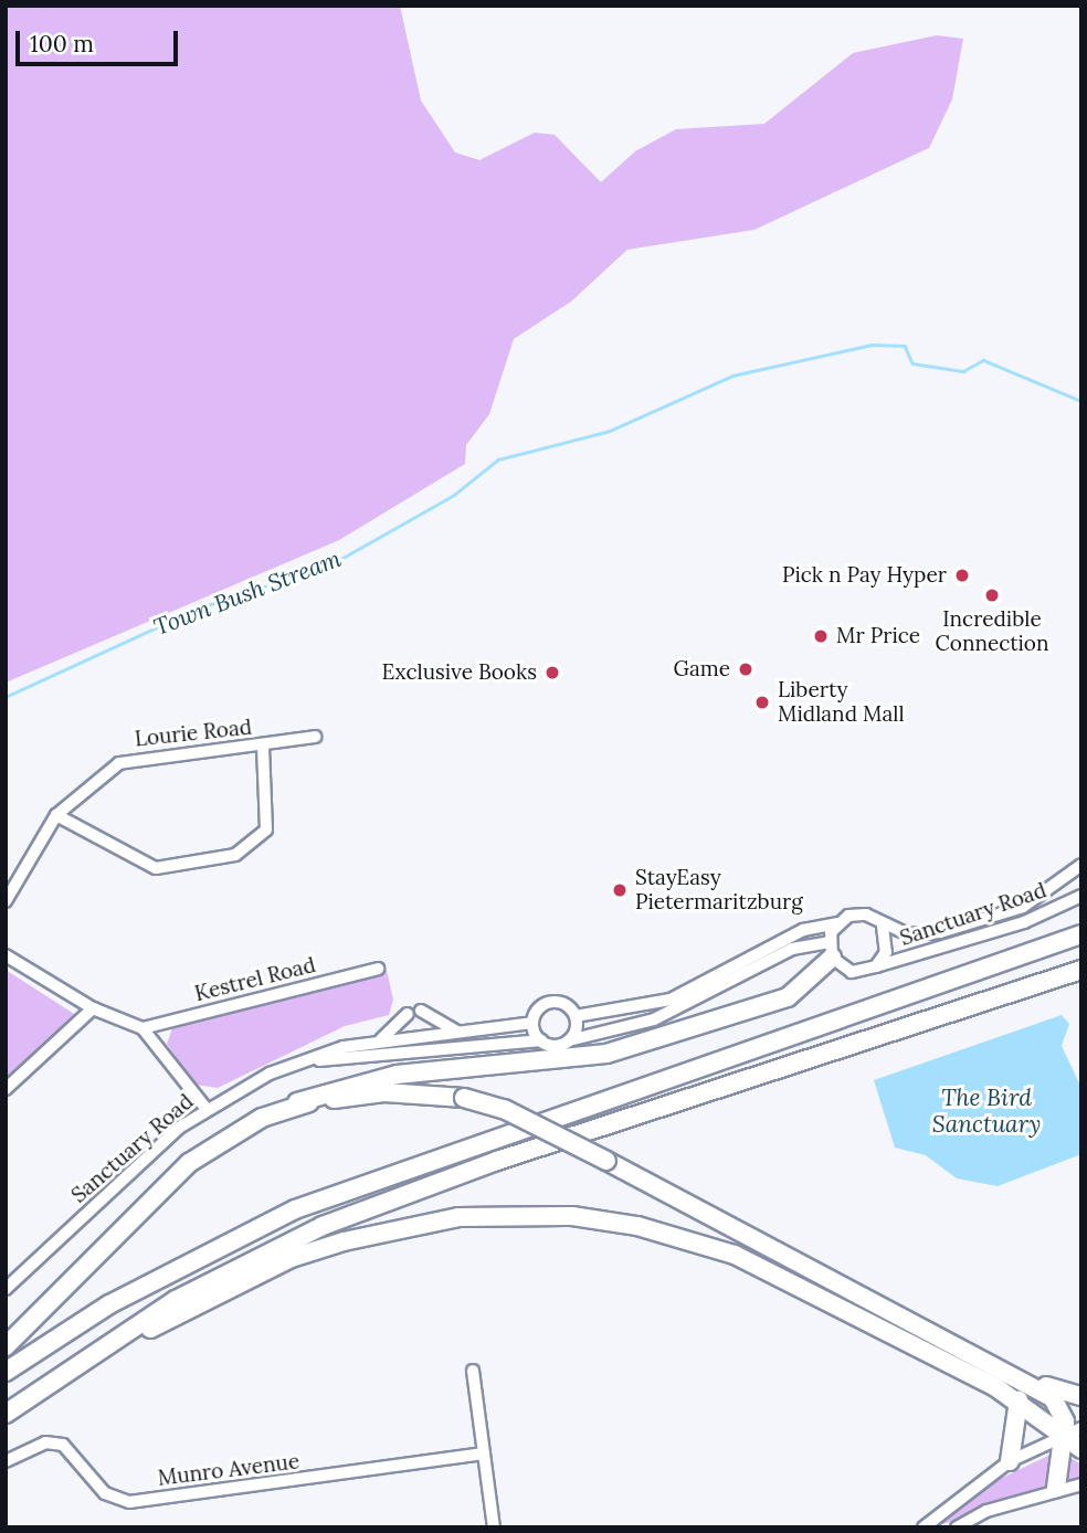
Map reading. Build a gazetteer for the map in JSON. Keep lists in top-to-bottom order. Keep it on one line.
{"streets":{"street":["Lourie Road","Sanctuary Road","Kestrel Road","Munro Avenue"]},"water":["Town Bush Stream","The Bird Sanctuary"],"places":["Pick n Pay Hyper","Incredible Connection","Mr Price","Game","Exclusive Books","Liberty Midland Mall","StayEasy Pietermaritzburg"],"scale_bar":"100 m"}
